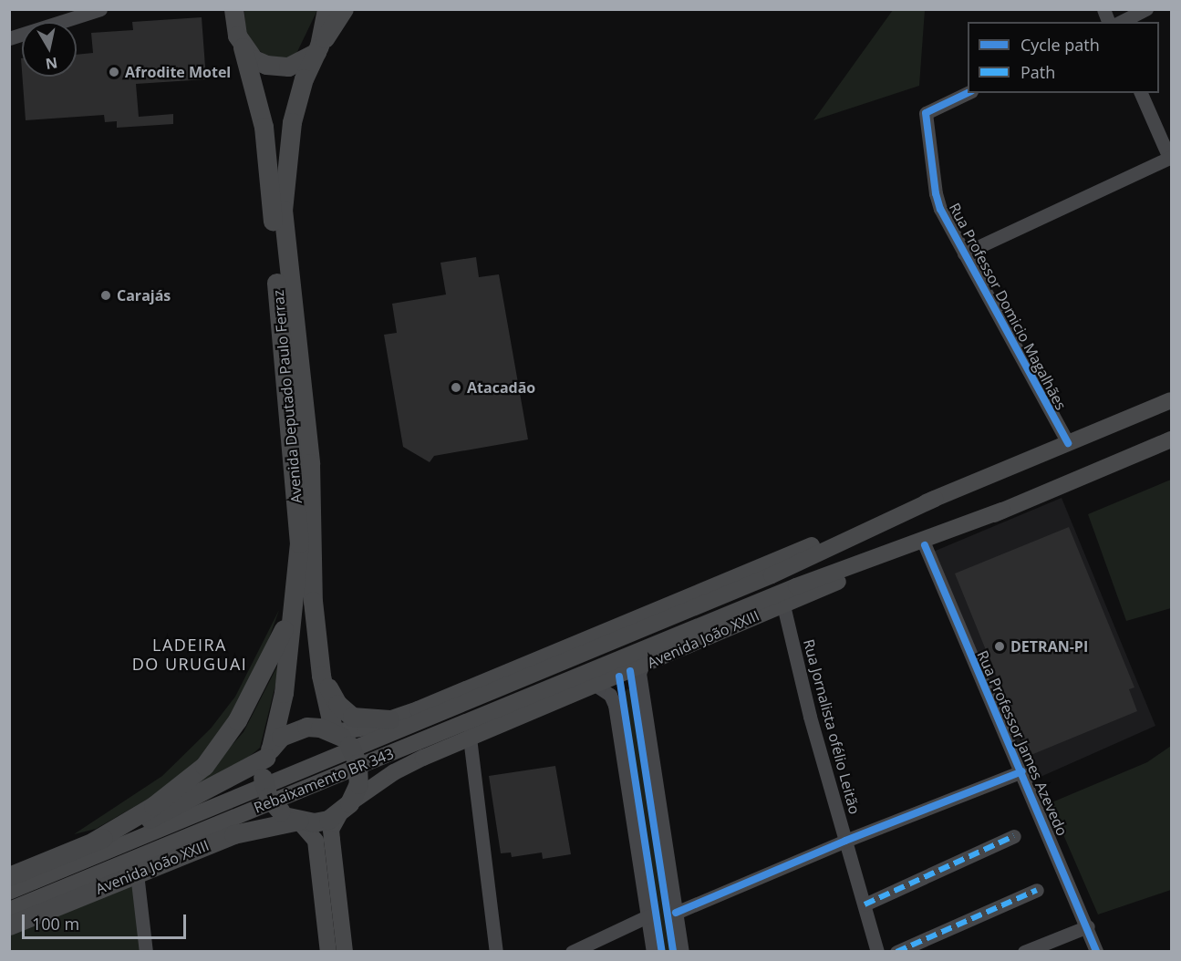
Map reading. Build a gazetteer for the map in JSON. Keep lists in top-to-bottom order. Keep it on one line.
{"streets":{"highway":["Avenida Deputado Paulo Ferraz","Avenida João XXIII"],"main road":["Rebaixamento BR 343"],"street":["Rua Professor Domicio Magalhães","Rua Jornalista ofélio Leitão","Rua Professor James Azevedo"]},"crossings":[["Rua Professor Domicio Magalhães","Avenida João XXIII"],["Avenida Deputado Paulo Ferraz","Avenida João XXIII"],["Avenida João XXIII","Rua Jornalista ofélio Leitão"],["Avenida João XXIII","Rua Professor James Azevedo"],["Avenida João XXIII","Rebaixamento BR 343"]],"districts":["LADEIRA DO URUGUAI"],"places":["Afrodite Motel","Carajás","Atacadão","DETRAN-PI"],"legend":["Cycle path","Path"],"scale_bar":"100 m","north":"bottom"}
